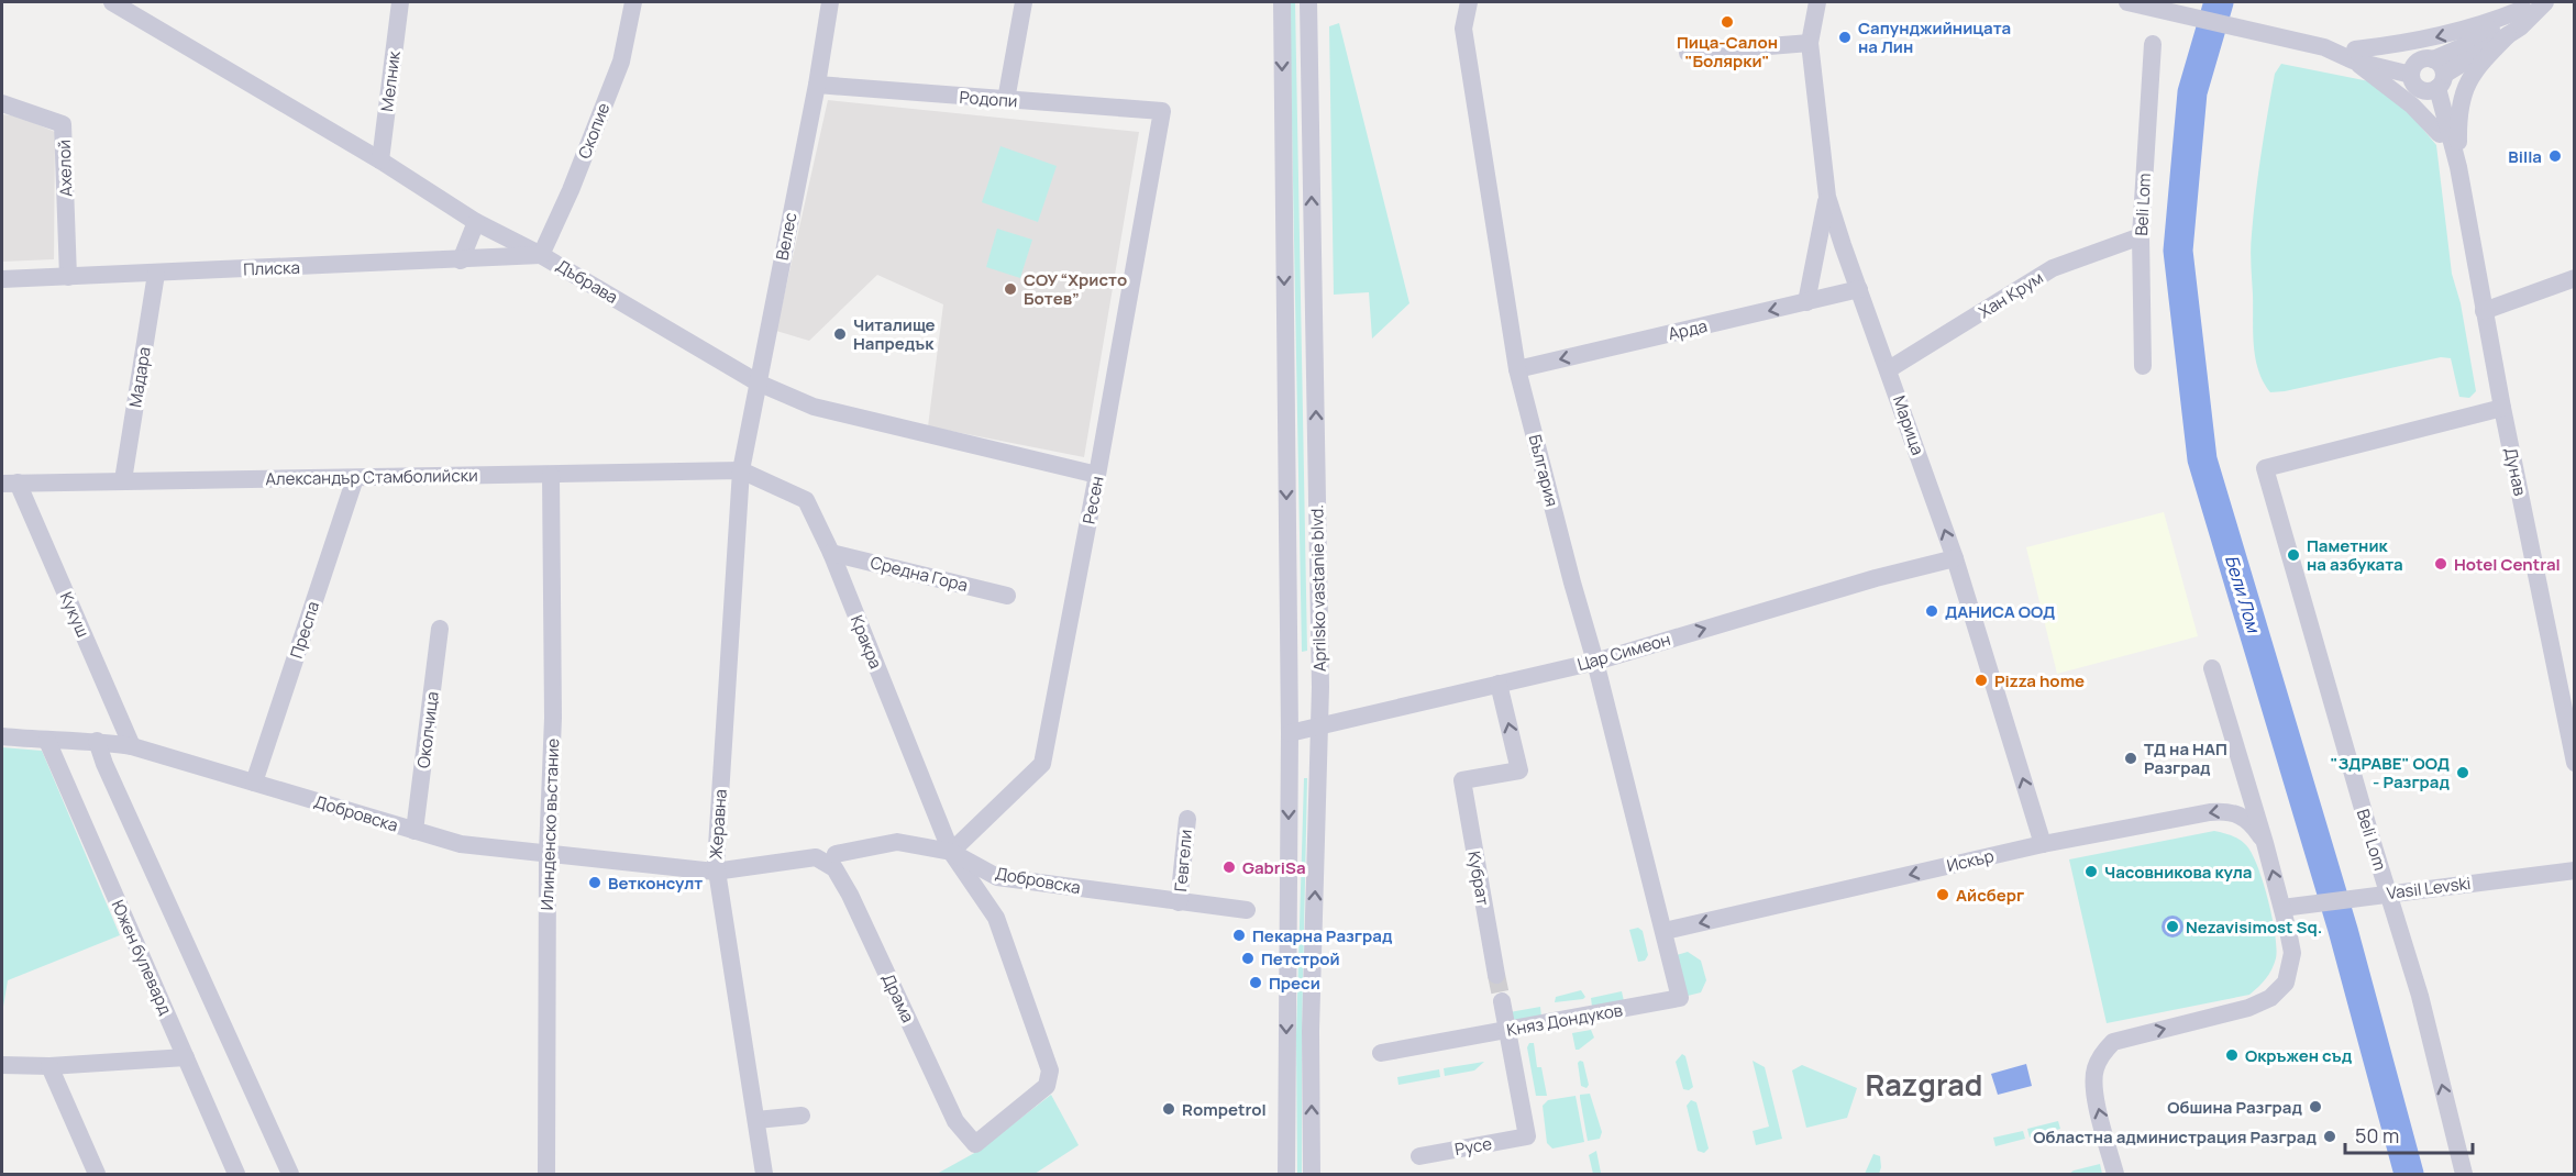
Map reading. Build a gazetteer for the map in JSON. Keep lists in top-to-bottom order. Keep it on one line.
{"streets":{"street":["Мелник","Родопи","Скопие","Ахелой","Beli Lom","Велес","Плиска","Дъбрава","Хан Крум","Арда","Мадара","Марица","България","Дунав","Александър Стамболийски","Ресен","Средна Гора","Aprilsko vastanie blvd.","Кукуш","Преспа","Кракра","Цар Симеон","Околчица","Добровска","Илинденско въстание","Жеравна","Гевгели","Искър","Кубрат","Vasil Levski","Южен булевард","Драма","Княз Дондуков","Русе"]},"crossings":[["Мелник","Дъбрава"],["Родопи","Велес"],["Родопи","Ресен"],["Скопие","Плиска"],["Скопие","Дъбрава"],["Ахелой","Плиска"],["Beli Lom","Хан Крум"],["Beli Lom","Дунав"],["Beli Lom","Vasil Levski"],["Велес","Дъбрава"],["Велес","Александър Стамболийски"],["Велес","Кракра"],["Велес","Жеравна"],["Плиска","Дъбрава"],["Плиска","Мадара"],["Дъбрава","Ресен"],["Хан Крум","Марица"],["Арда","Марица"],["Арда","България"],["Мадара","Александър Стамболийски"],["Марица","Цар Симеон"],["Марица","Искър"],["България","Цар Симеон"],["България","Искър"],["България","Княз Дондуков"],["Александър Стамболийски","Кукуш"],["Александър Стамболийски","Преспа"],["Александър Стамболийски","Кракра"],["Александър Стамболийски","Илинденско въстание"],["Александър Стамболийски","Жеравна"],["Ресен","Кракра"],["Ресен","Добровска"],["Средна Гора","Кракра"],["Aprilsko vastanie blvd.","Цар Симеон"],["Кукуш","Добровска"],["Преспа","Добровска"],["Кракра","Добровска"],["Кракра","Жеравна"],["Кракра","Драма"],["Цар Симеон","Кубрат"],["Околчица","Добровска"],["Добровска","Илинденско въстание"],["Добровска","Жеравна"],["Добровска","Гевгели"],["Добровска","Южен булевард"],["Добровска","Драма"],["Искър","Княз Дондуков"],["Княз Дондуков","Русе"]],"one_way":["Арда","Марица","Цар Симеон","Искър","Кубрат"],"districts":["Razgrad"],"water":["Бели Лом"],"places":["Пица-Салон \"Болярки\"","Сапунджийницата на Лин","Billa","СОУ “Христо Ботев”","Читалище Напредък","Паметник на азбуката","Hotel Central","ДАНИСА ООД","Pizza home","ТД на НАП Разград","\"ЗДРАВЕ\" ООД - Разград","GabriSa","Часовникова кула","Ветконсулт","Айсберг","Nezavisimost Sq.","Пекарна Разград","Петстрой","Преси","Окръжен съд","Обшина Разград","Rompetrol","Областна администрация Разград"],"scale_bar":"50 m"}
